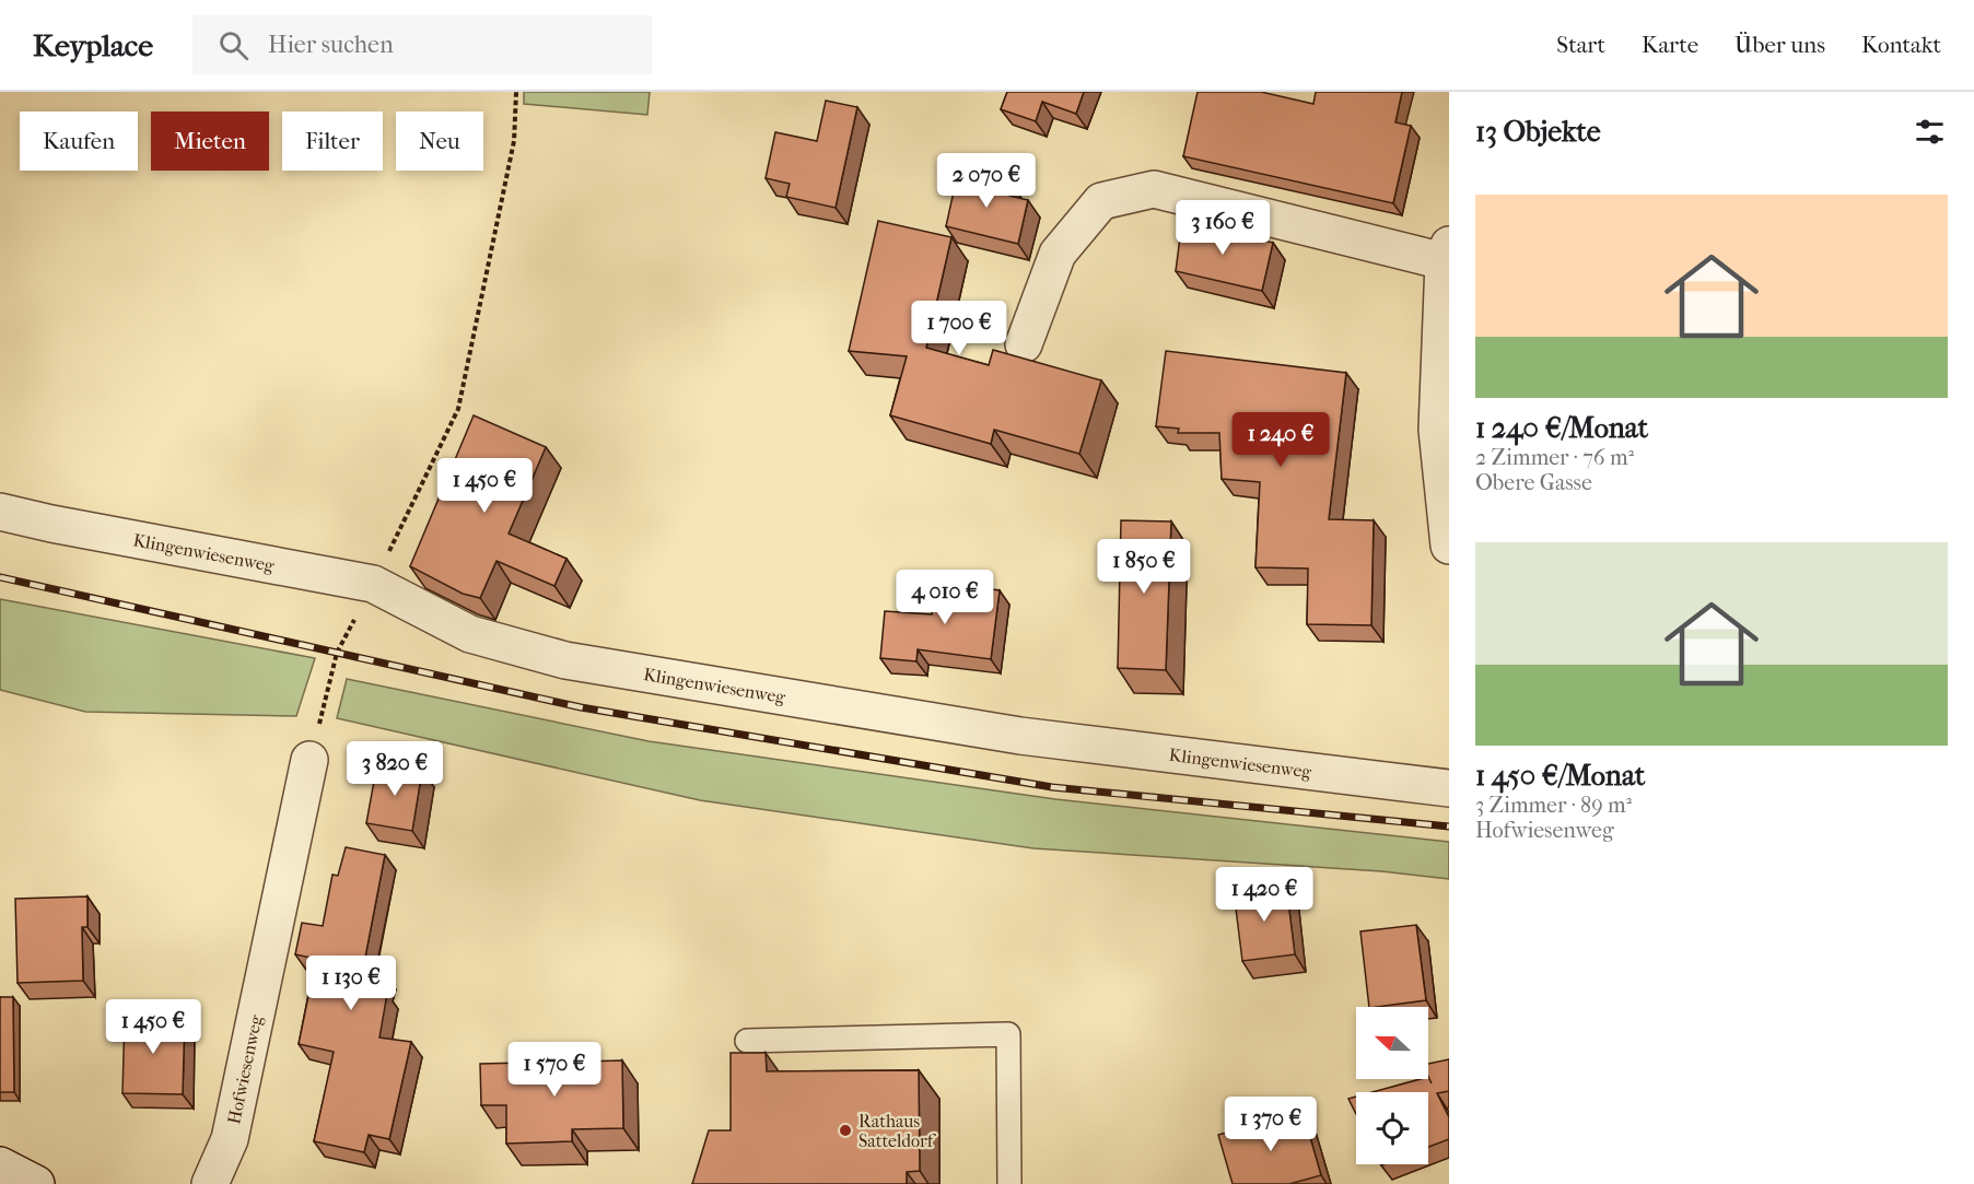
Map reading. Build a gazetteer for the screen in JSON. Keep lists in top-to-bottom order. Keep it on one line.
{"streets":{"street":["Klingenwiesenweg","Hofwiesenweg"]},"places":["Rathaus Satteldorf"],"north":"left","page":{"header":"Keyplace","search":"Hier suchen","nav":["Start","Karte","Über uns","Kontakt"],"heading":"13 Objekte","chip":["Kaufen","Mieten","Filter","Neu"],"price":["2 070 €","3 160 €","1 700 €","1 240 €","1 450 €","1 850 €","4 010 €","3 820 €","1 420 €","1 130 €","1 450 €","1 570 €","1 370 €"],"list":[{"name":"1 240 €/Monat","note":"2 Zimmer · 76 m² · Obere Gasse"},{"name":"1 450 €/Monat","note":"3 Zimmer · 89 m² · Hofwiesenweg"}]}}
